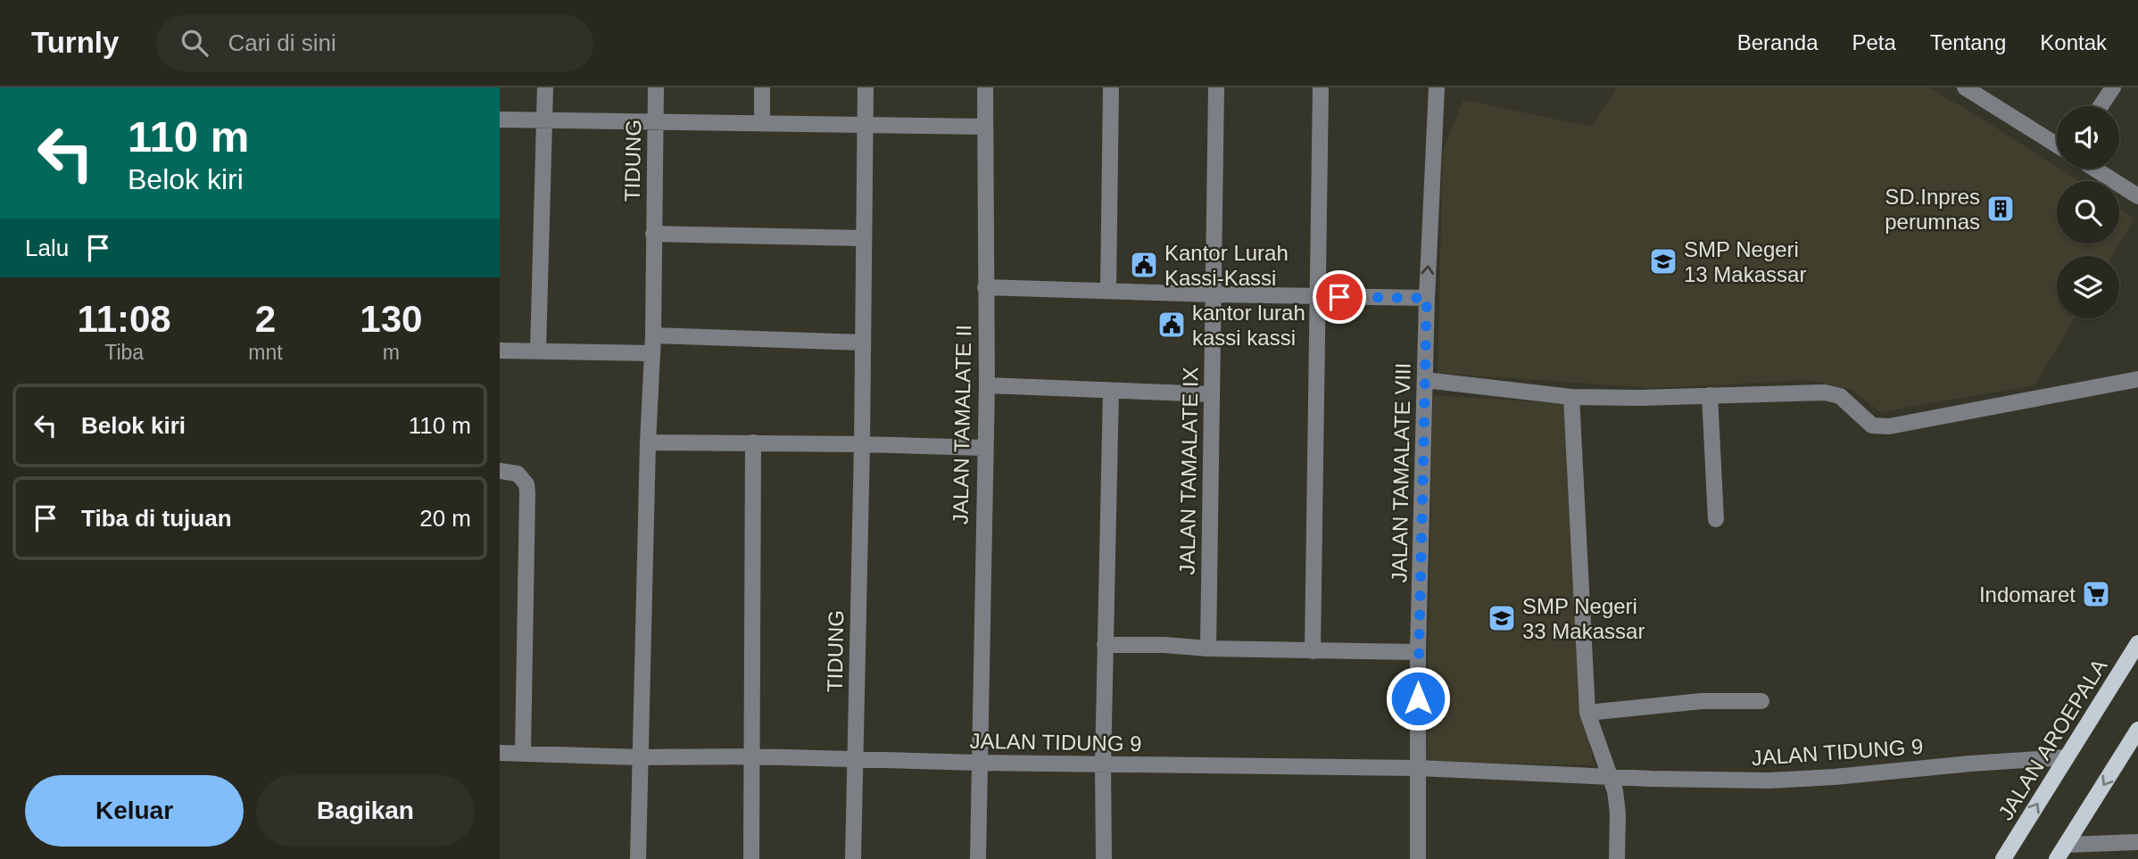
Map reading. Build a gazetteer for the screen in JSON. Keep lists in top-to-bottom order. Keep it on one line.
{"streets":{"main road":["JALAN AROEPALA"],"street":["TIDUNG","JALAN TAMALATE II","JALAN TAMALATE IX","JALAN TAMALATE VIII","JALAN TIDUNG 9"]},"crossings":[["TIDUNG","JALAN TIDUNG 9"],["JALAN TAMALATE II","JALAN TIDUNG 9"],["JALAN TAMALATE VIII","JALAN TIDUNG 9"],["JALAN AROEPALA","JALAN TIDUNG 9"]],"places":{"building":["SD.Inpres perumnas"],"school or university":["SMP Negeri 13 Makassar","SMP Negeri 33 Makassar"],"public building":["Kantor Lurah Kassi-Kassi","kantor lurah kassi kassi"],"supermarket":["Indomaret"]},"page":{"header":"Turnly","search":"Cari di sini","nav":["Beranda","Peta","Tentang","Kontak"],"turn":["110 m","Belok kiri"],"then":"Lalu","eta":["11:08","Tiba","2","mnt","130","m"],"list":[{"name":"Belok kiri","value":"110 m"},{"name":"Tiba di tujuan","value":"20 m"}],"buttons":["Keluar","Bagikan"]}}
